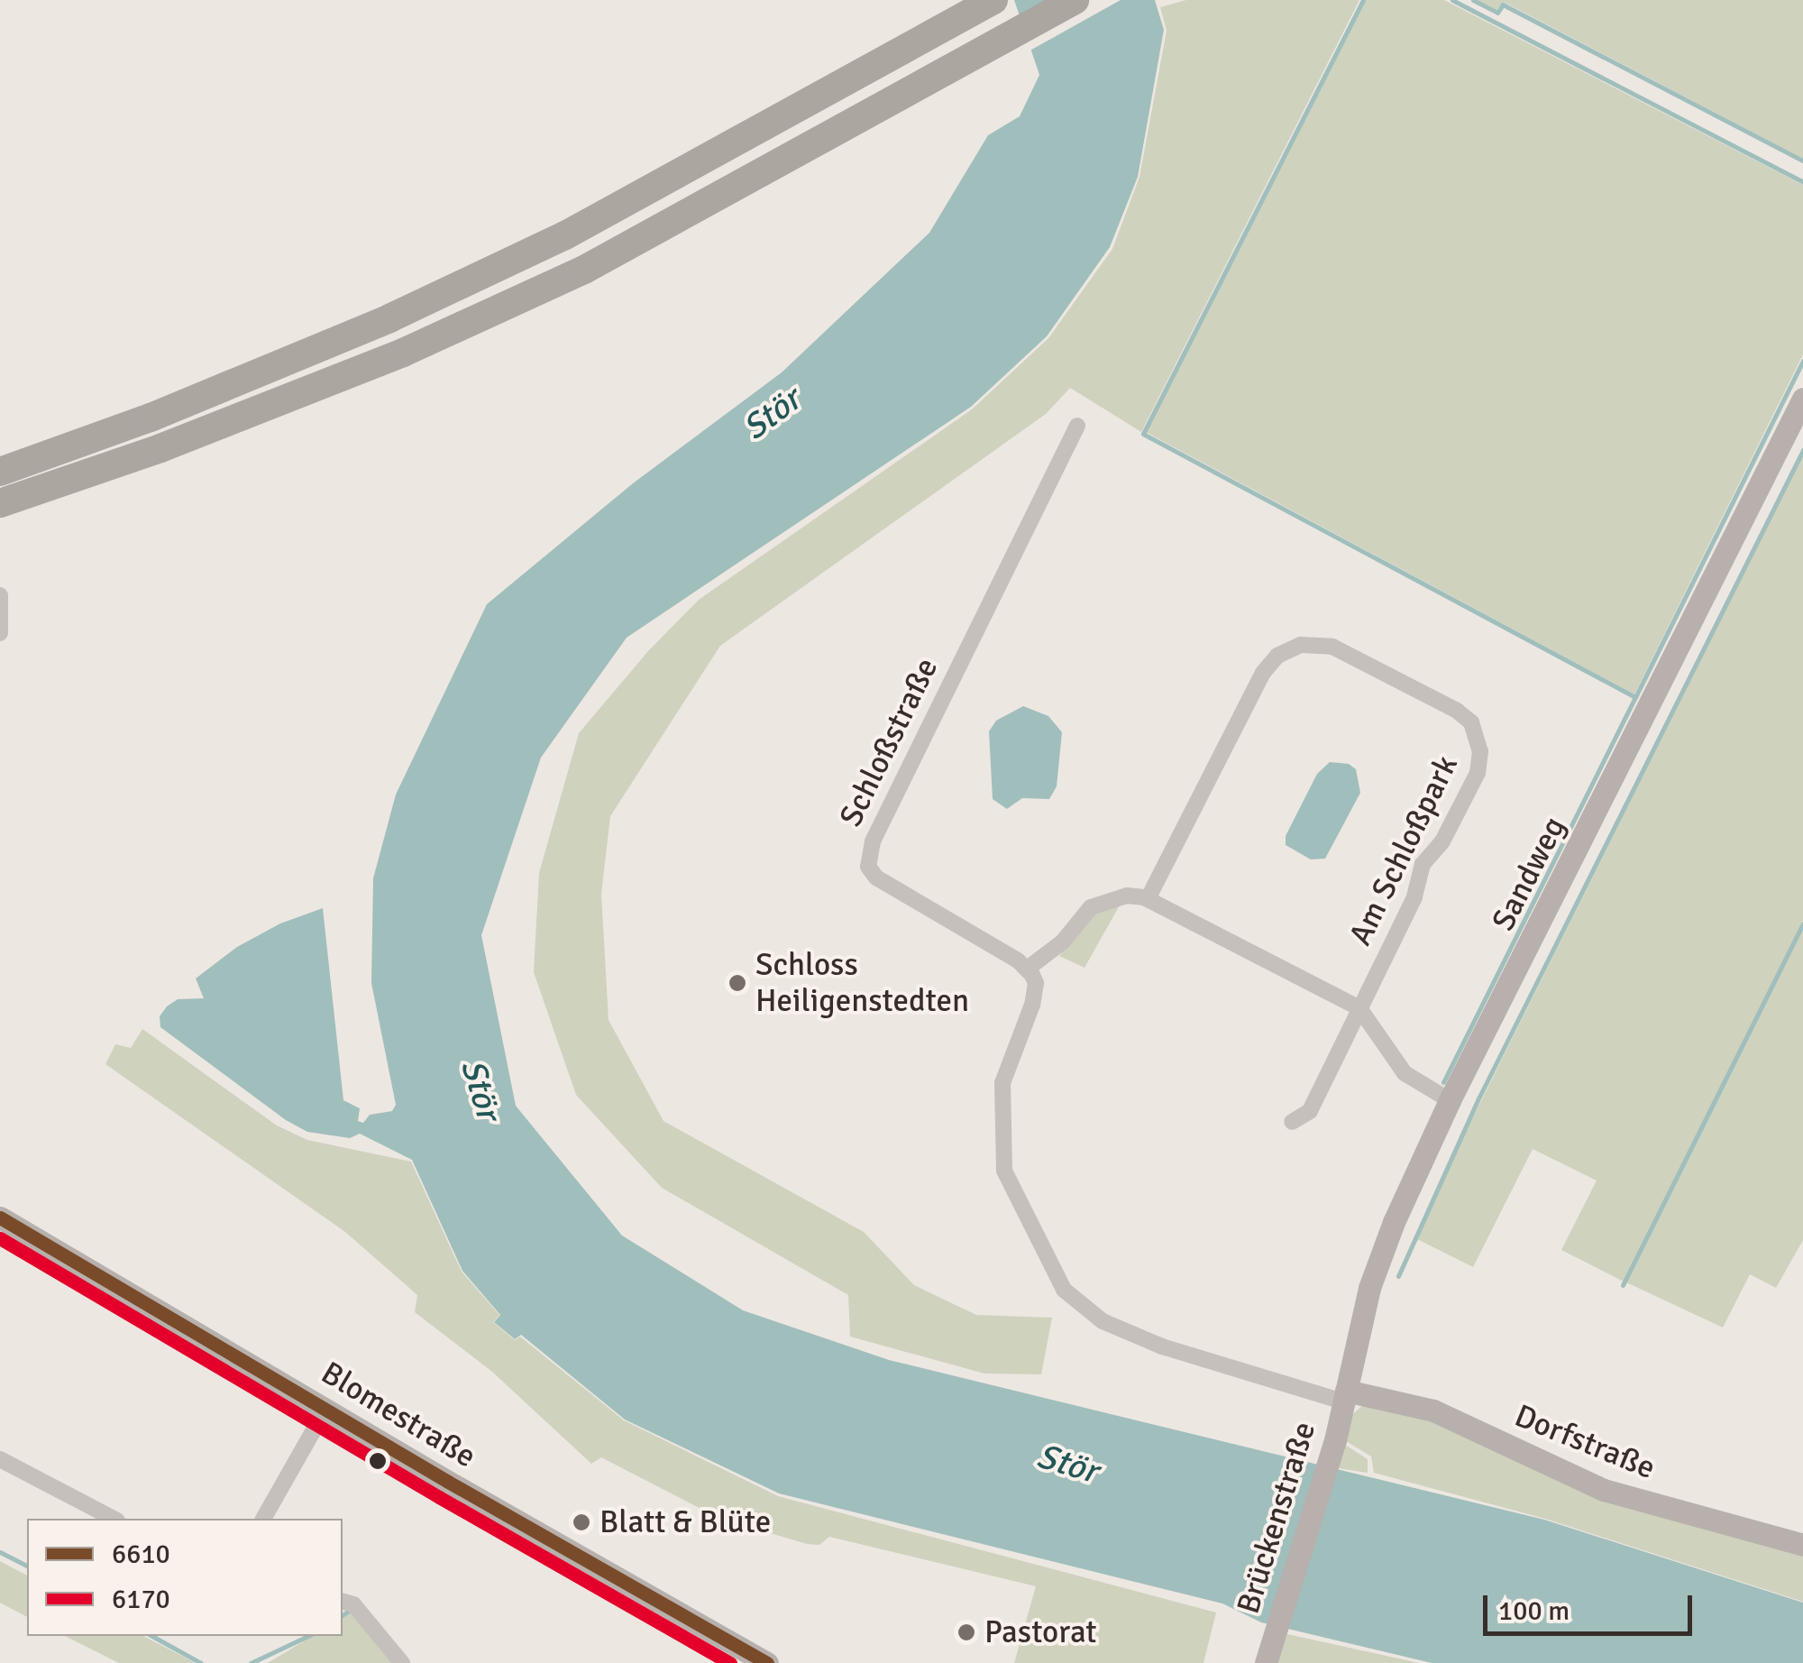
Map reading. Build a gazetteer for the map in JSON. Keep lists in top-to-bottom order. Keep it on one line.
{"streets":{"street":["Schloßstraße","Am Schloßpark","Sandweg","Blomestraße","Dorfstraße","Brückenstraße"]},"crossings":[["Sandweg","Dorfstraße"],["Sandweg","Brückenstraße"],["Dorfstraße","Brückenstraße"]],"water":["Stör"],"places":["Schloss Heiligenstedten","Blatt & Blüte","Pastorat"],"lines":["transit line 6610","transit line 6170"],"legend":["6610","6170"],"scale_bar":"100 m"}
